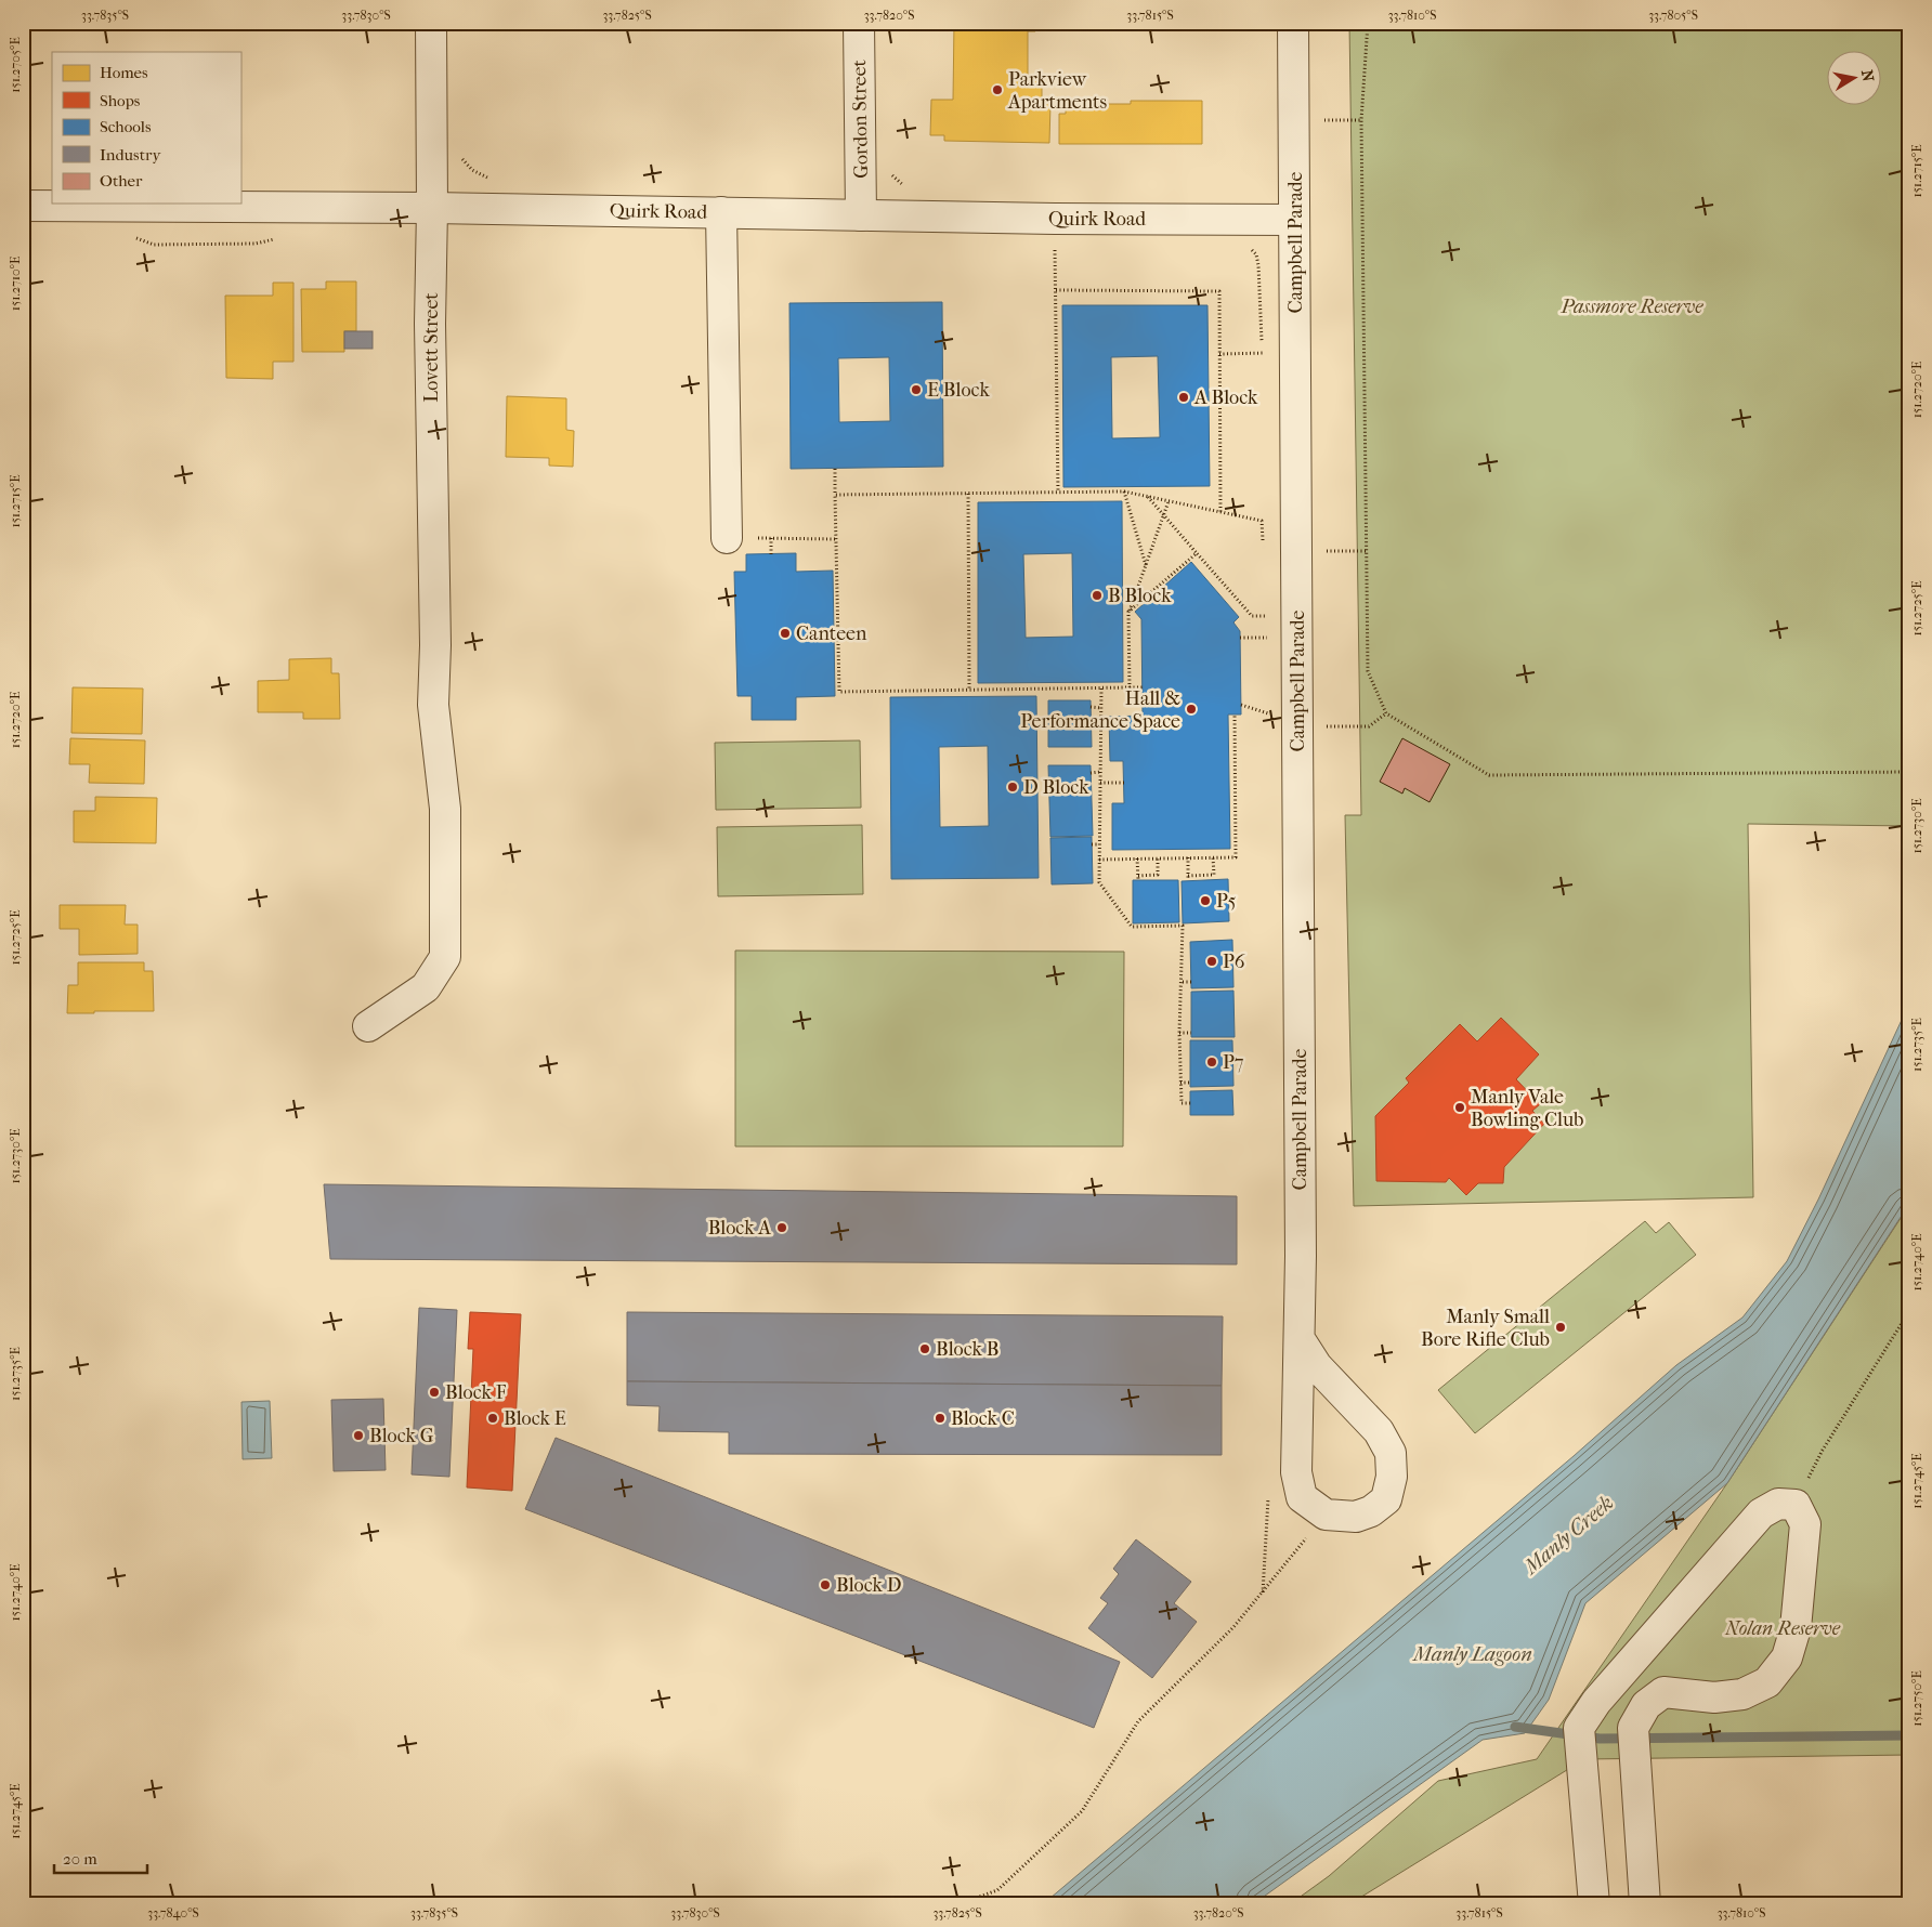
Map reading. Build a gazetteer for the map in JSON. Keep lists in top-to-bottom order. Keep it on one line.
{"streets":{"street":["Gordon Street","Quirk Road","Campbell Parade","Lovett Street"]},"crossings":[["Gordon Street","Quirk Road"],["Quirk Road","Campbell Parade"],["Quirk Road","Lovett Street"]],"water":["Manly Creek","Manly Lagoon"],"parks":["Passmore Reserve","Nolan Reserve"],"places":["Parkview Apartments","E Block","A Block","B Block","Canteen","Hall & Performance Space","D Block","P5","P6","P7","Manly Vale Bowling Club","Block A","Manly Small Bore Rifle Club","Block B","Block F","Block E","Block C","Block G","Block D"],"legend":["Homes","Shops","Schools","Industry","Other"],"scale_bar":"20 m","north":"right","coordinates":["33.7835°S","33.7830°S","33.7825°S","33.7820°S","33.7815°S","33.7810°S","33.7805°S","151.2705°E","151.2715°E","151.2710°E","151.2720°E","151.2725°E","151.2730°E","151.2735°E","151.2740°E","151.2745°E","151.2750°E","33.7840°S"]}
